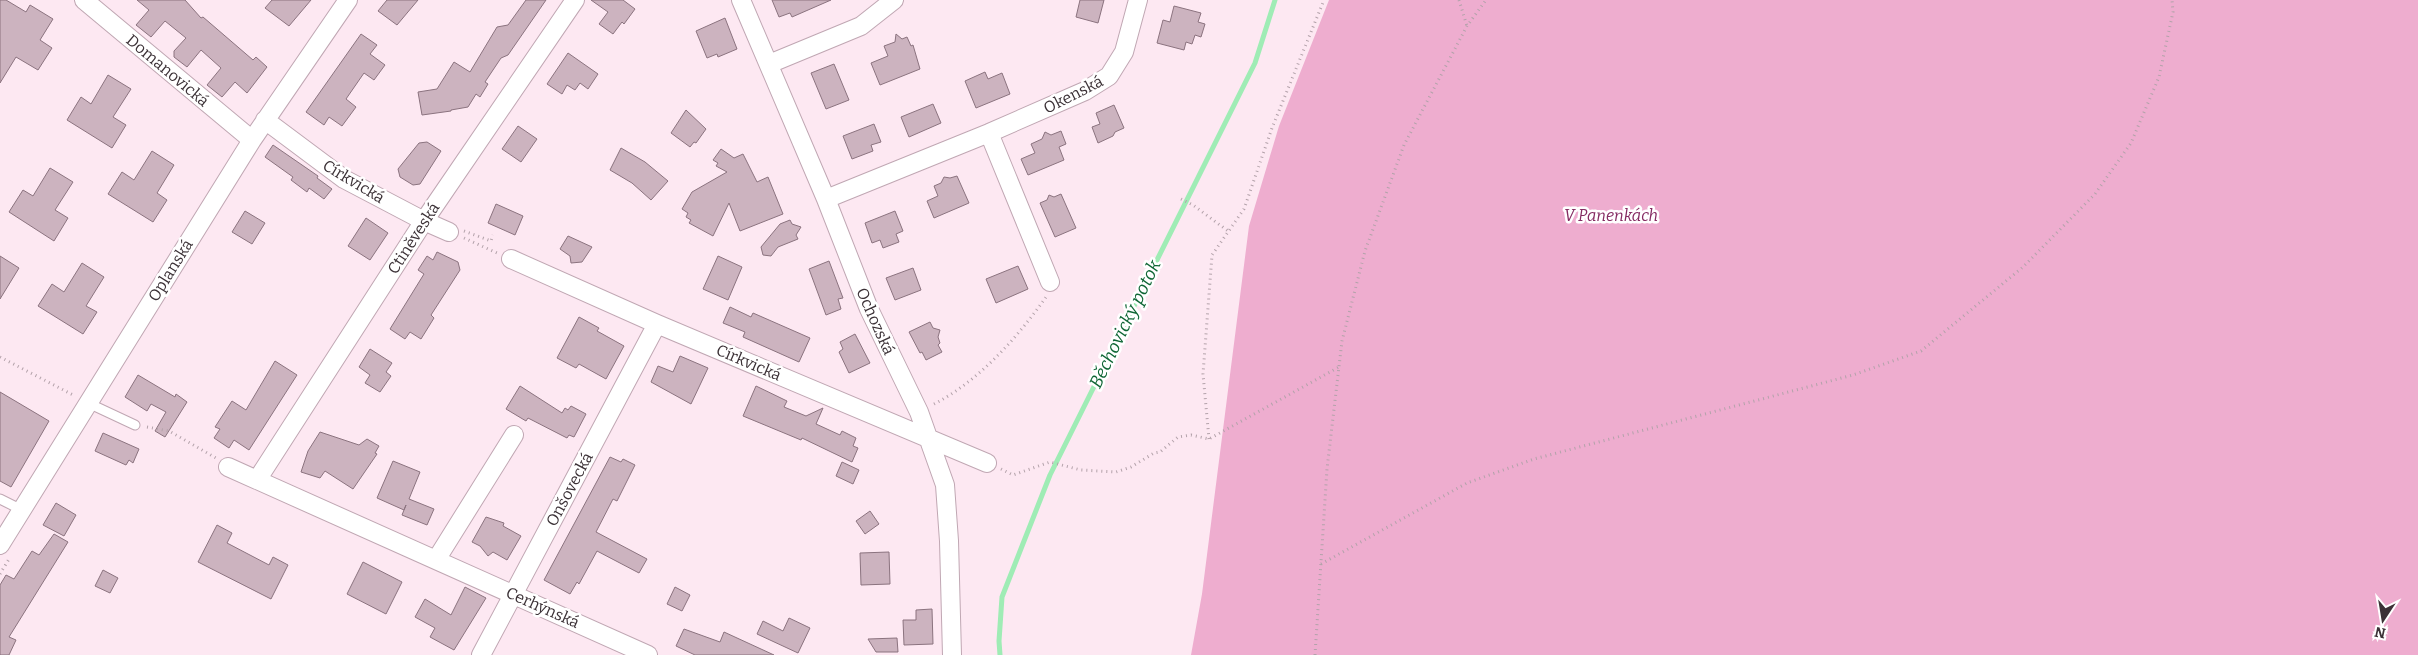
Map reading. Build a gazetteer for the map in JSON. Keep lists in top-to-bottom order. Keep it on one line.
{"streets":{"street":["Domanovická","Okenská","Církvická","Ctiněveská","Oplanská","Ochozská","Onšovecká","Cerhýnská"]},"crossings":[["Domanovická","Oplanská"],["Okenská","Ochozská"],["Církvická","Ctiněveská"],["Církvická","Oplanská"],["Církvická","Ochozská"],["Církvická","Onšovecká"],["Ctiněveská","Cerhýnská"],["Onšovecká","Cerhýnská"]],"water":["Běchovický potok"],"parks":["V Panenkách"],"north":"bottom"}
